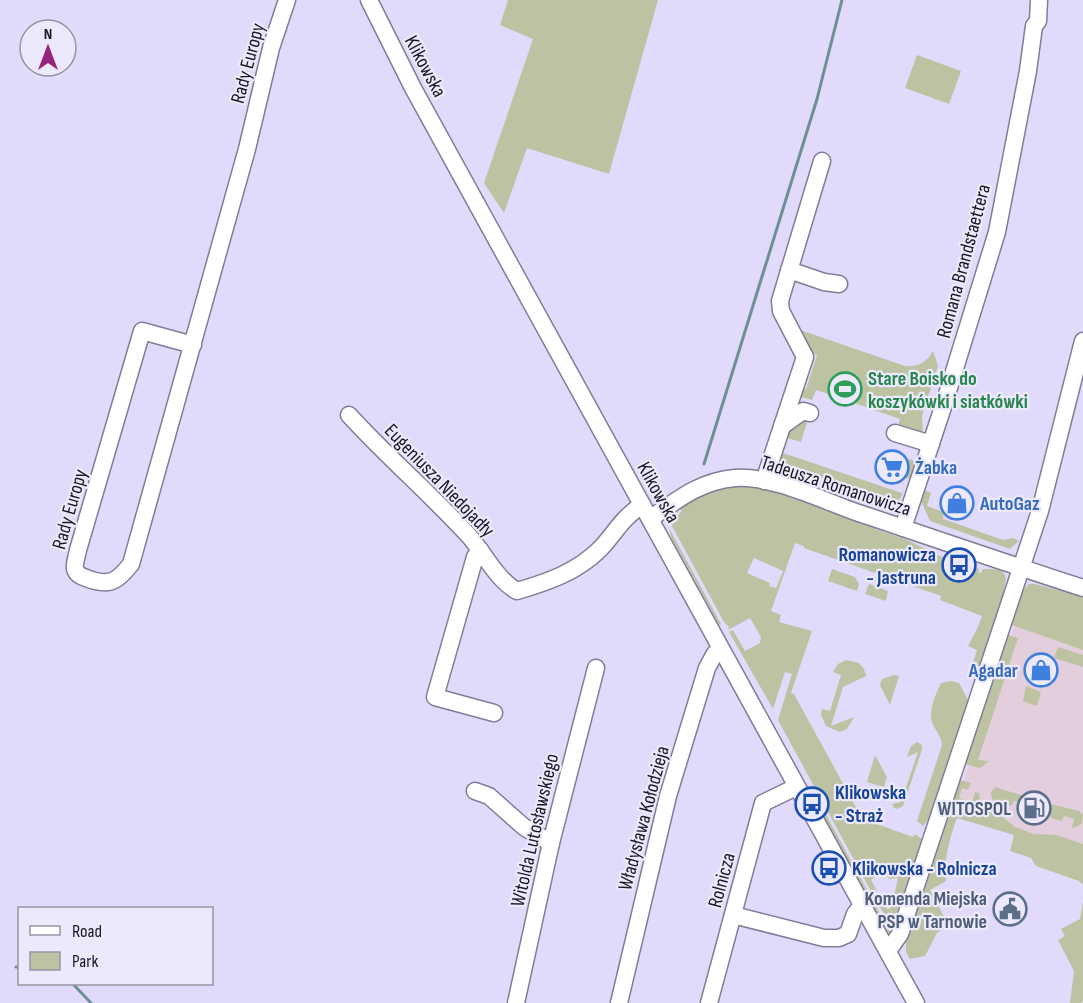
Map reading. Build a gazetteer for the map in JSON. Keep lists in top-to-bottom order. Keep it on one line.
{"streets":{"street":["Rady Europy","Klikowska","Romana Brandstaettera","Eugeniusza Niedojadły","Tadeusza Romanowicza","Władysława Kołodzieja","Witolda Lutosławskiego","Rolnicza"]},"crossings":[["Klikowska","Eugeniusza Niedojadły"],["Klikowska","Tadeusza Romanowicza"],["Klikowska","Władysława Kołodzieja"],["Klikowska","Rolnicza"],["Romana Brandstaettera","Tadeusza Romanowicza"],["Eugeniusza Niedojadły","Tadeusza Romanowicza"]],"places":{"sports":["Stare Boisko do koszykówki i siatkówki"],"supermarket":["Żabka"],"shop":["AutoGaz","Agadar"],"bus stop":["Romanowicza - Jastruna","Klikowska - Straż","Klikowska - Rolnicza"],"fuel station":["WITOSPOL"],"public building":["Komenda Miejska PSP w Tarnowie"]},"legend":["Road","Park"],"north":"top"}
